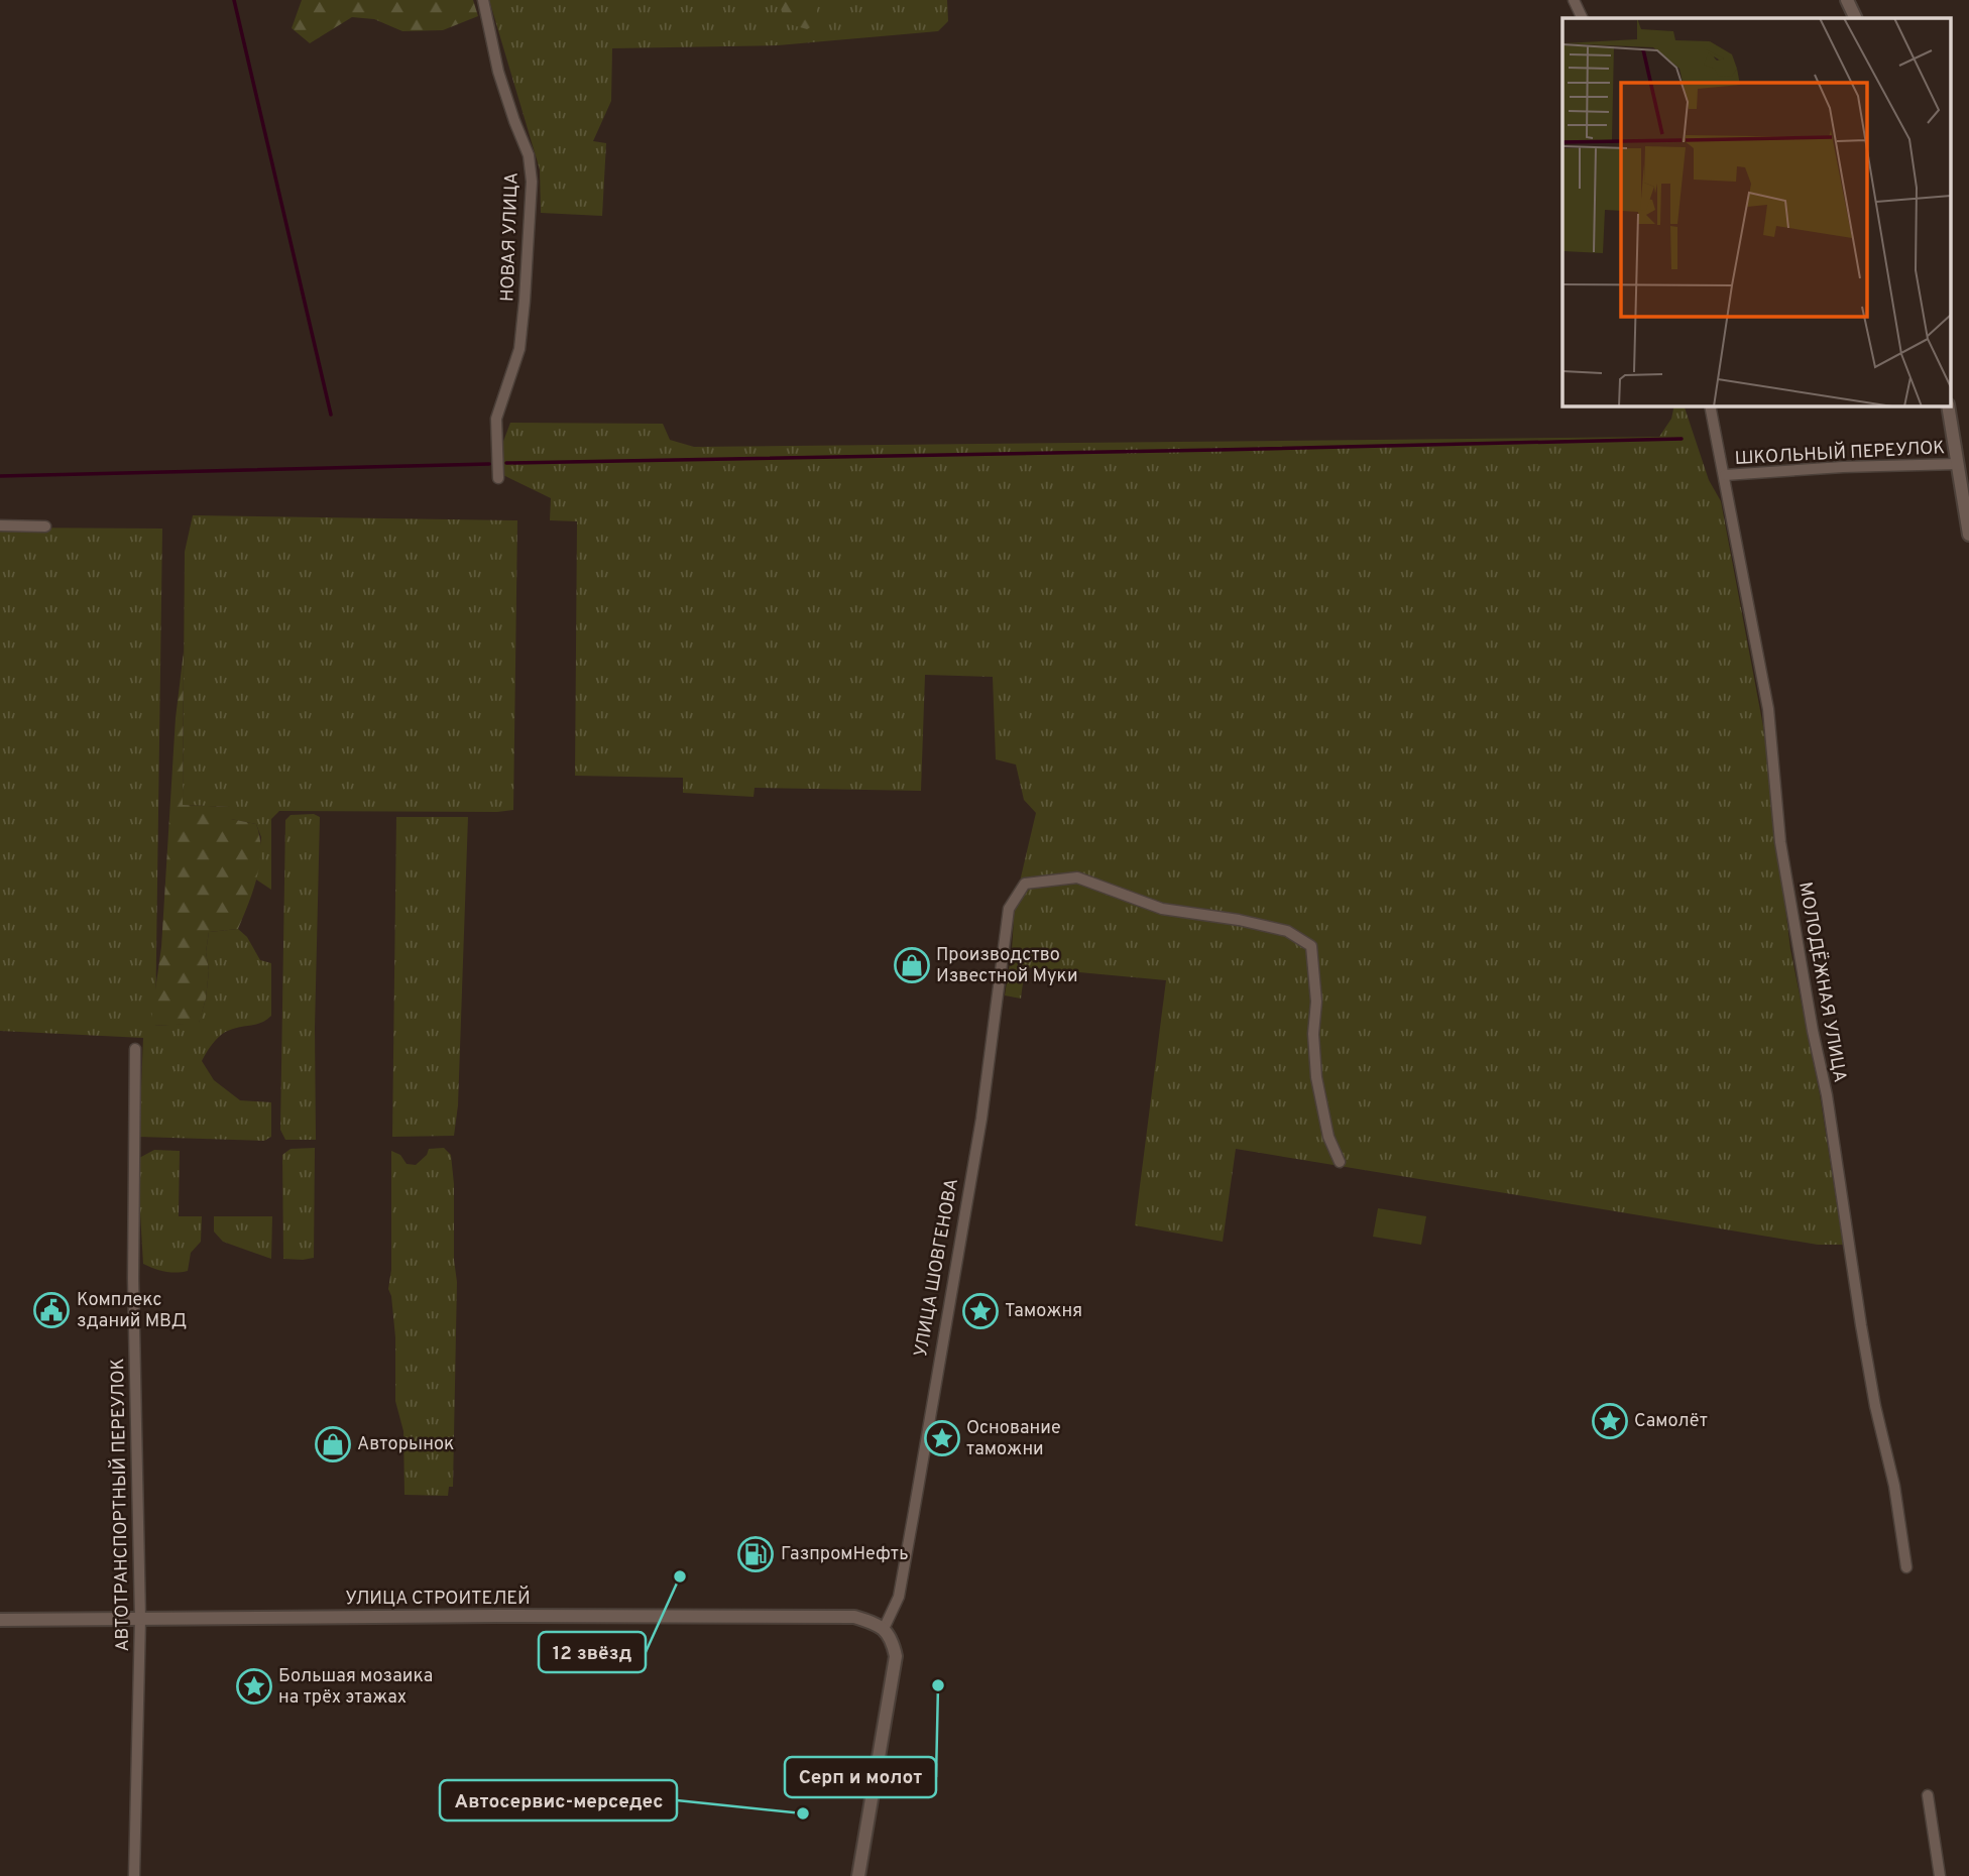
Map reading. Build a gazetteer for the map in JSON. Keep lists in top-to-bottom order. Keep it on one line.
{"streets":{"street":["НОВАЯ УЛИЦА","ШКОЛЬНЫЙ ПЕРЕУЛОК","МОЛОДЁЖНАЯ УЛИЦА","УЛИЦА ШОВГЕНОВА","АВТОТРАНСПОРТНЫЙ ПЕРЕУЛОК","УЛИЦА СТРОИТЕЛЕЙ"]},"crossings":[["ШКОЛЬНЫЙ ПЕРЕУЛОК","МОЛОДЁЖНАЯ УЛИЦА"],["УЛИЦА ШОВГЕНОВА","УЛИЦА СТРОИТЕЛЕЙ"],["АВТОТРАНСПОРТНЫЙ ПЕРЕУЛОК","УЛИЦА СТРОИТЕЛЕЙ"]],"places":{"shop":["Производство Известной Муки","Авторынок"],"public building":["Комплекс зданий МВД"],"place":["Таможня","Самолёт","Основание таможни","Большая мозаика на трёх этажах"],"fuel station":["ГазпромНефть"],"other":["12 звёзд","Серп и молот","Автосервис-мерседес"]}}
